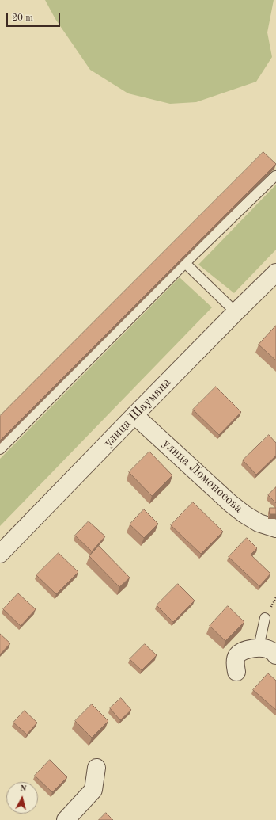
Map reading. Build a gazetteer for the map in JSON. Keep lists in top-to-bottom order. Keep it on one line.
{"streets":{"street":["улица Шаумяна","улица Ломоносова"]},"crossings":[["улица Шаумяна","улица Ломоносова"]],"scale_bar":"20 m","north":"top"}
